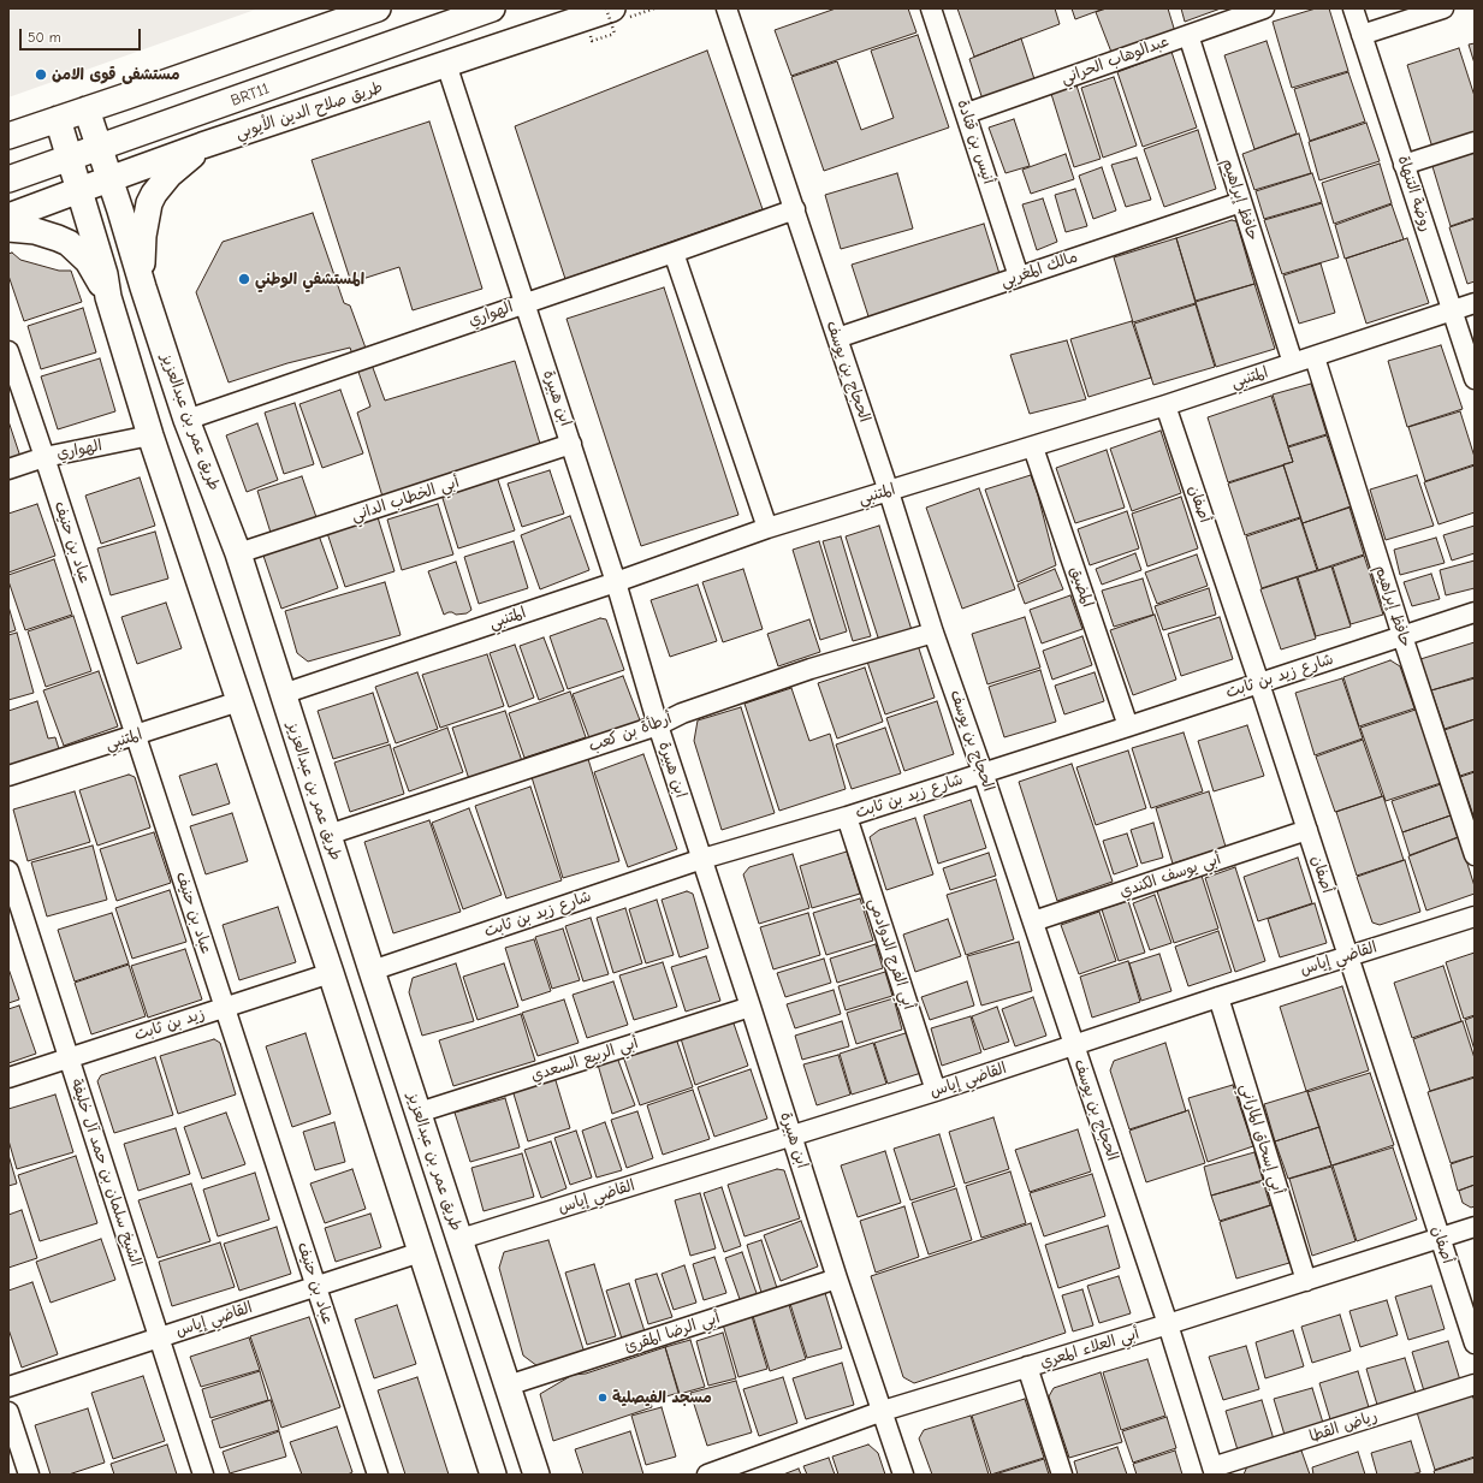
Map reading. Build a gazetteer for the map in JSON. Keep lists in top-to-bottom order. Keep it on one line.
{"streets":{"main road":["BRT11","طريق صلاح الدين الأيوبي","طريق عمر بن عبدالعزيز"],"street":["عبدالوهاب الحراني","أنيس بن قتادة","روضة التنهاة","حافظ إبراهيم","مالك المغربي","الهواري","الحجاج بن يوسف","المتنبي","ابن هبيرة","أبي الخطاب الداني","أصفان","عباد بن حنيف","المضيق","شارع زيد بن ثابت","أرطأة بن كعب","أبي يوسف الكندي","أبي الفرج الدوادمي","القاضي إياس","زيد بن ثابت","أبي الربيع السعدي","أبي إسحاق الماراني","الشيخ سلمان بن حمد آل خليفة","أبي الرضا المقرئ","أبي العلاء المعري","رياض القطا"]},"crossings":[["عبدالوهاب الحراني","أنيس بن قتادة"],["عبدالوهاب الحراني","حافظ إبراهيم"],["BRT11","طريق عمر بن عبدالعزيز"],["طريق صلاح الدين الأيوبي","ابن هبيرة"],["طريق صلاح الدين الأيوبي","طريق عمر بن عبدالعزيز"],["أنيس بن قتادة","مالك المغربي"],["روضة التنهاة","المتنبي"],["حافظ إبراهيم","مالك المغربي"],["حافظ إبراهيم","المتنبي"],["حافظ إبراهيم","شارع زيد بن ثابت"],["مالك المغربي","الحجاج بن يوسف"],["الهواري","الحجاج بن يوسف"],["الهواري","ابن هبيرة"],["الهواري","طريق عمر بن عبدالعزيز"],["الهواري","عباد بن حنيف"],["الحجاج بن يوسف","المتنبي"],["الحجاج بن يوسف","شارع زيد بن ثابت"],["الحجاج بن يوسف","أرطأة بن كعب"],["الحجاج بن يوسف","أبي يوسف الكندي"],["الحجاج بن يوسف","القاضي إياس"],["الحجاج بن يوسف","أبي العلاء المعري"],["الحجاج بن يوسف","رياض القطا"],["المتنبي","ابن هبيرة"],["المتنبي","طريق عمر بن عبدالعزيز"],["المتنبي","أصفان"],["المتنبي","عباد بن حنيف"],["المتنبي","المضيق"],["ابن هبيرة","أبي الخطاب الداني"],["ابن هبيرة","شارع زيد بن ثابت"],["ابن هبيرة","أرطأة بن كعب"],["ابن هبيرة","القاضي إياس"],["ابن هبيرة","أبي الربيع السعدي"],["ابن هبيرة","أبي الرضا المقرئ"],["ابن هبيرة","أبي العلاء المعري"],["طريق عمر بن عبدالعزيز","أبي الخطاب الداني"],["طريق عمر بن عبدالعزيز","شارع زيد بن ثابت"],["طريق عمر بن عبدالعزيز","أرطأة بن كعب"],["طريق عمر بن عبدالعزيز","القاضي إياس"],["طريق عمر بن عبدالعزيز","أبي الربيع السعدي"],["طريق عمر بن عبدالعزيز","أبي الرضا المقرئ"],["أصفان","شارع زيد بن ثابت"],["أصفان","أبي يوسف الكندي"],["أصفان","القاضي إياس"],["أصفان","أبي العلاء المعري"],["عباد بن حنيف","القاضي إياس"],["عباد بن حنيف","زيد بن ثابت"],["المضيق","شارع زيد بن ثابت"],["شارع زيد بن ثابت","أبي الفرج الدوادمي"],["أبي الفرج الدوادمي","القاضي إياس"],["القاضي إياس","أبي إسحاق الماراني"],["القاضي إياس","الشيخ سلمان بن حمد آل خليفة"],["زيد بن ثابت","الشيخ سلمان بن حمد آل خليفة"],["أبي إسحاق الماراني","أبي العلاء المعري"]],"places":["مستشفى قوى الامن","المستشفي الوطني","مسجد الفيصلية"],"scale_bar":"50 m"}
